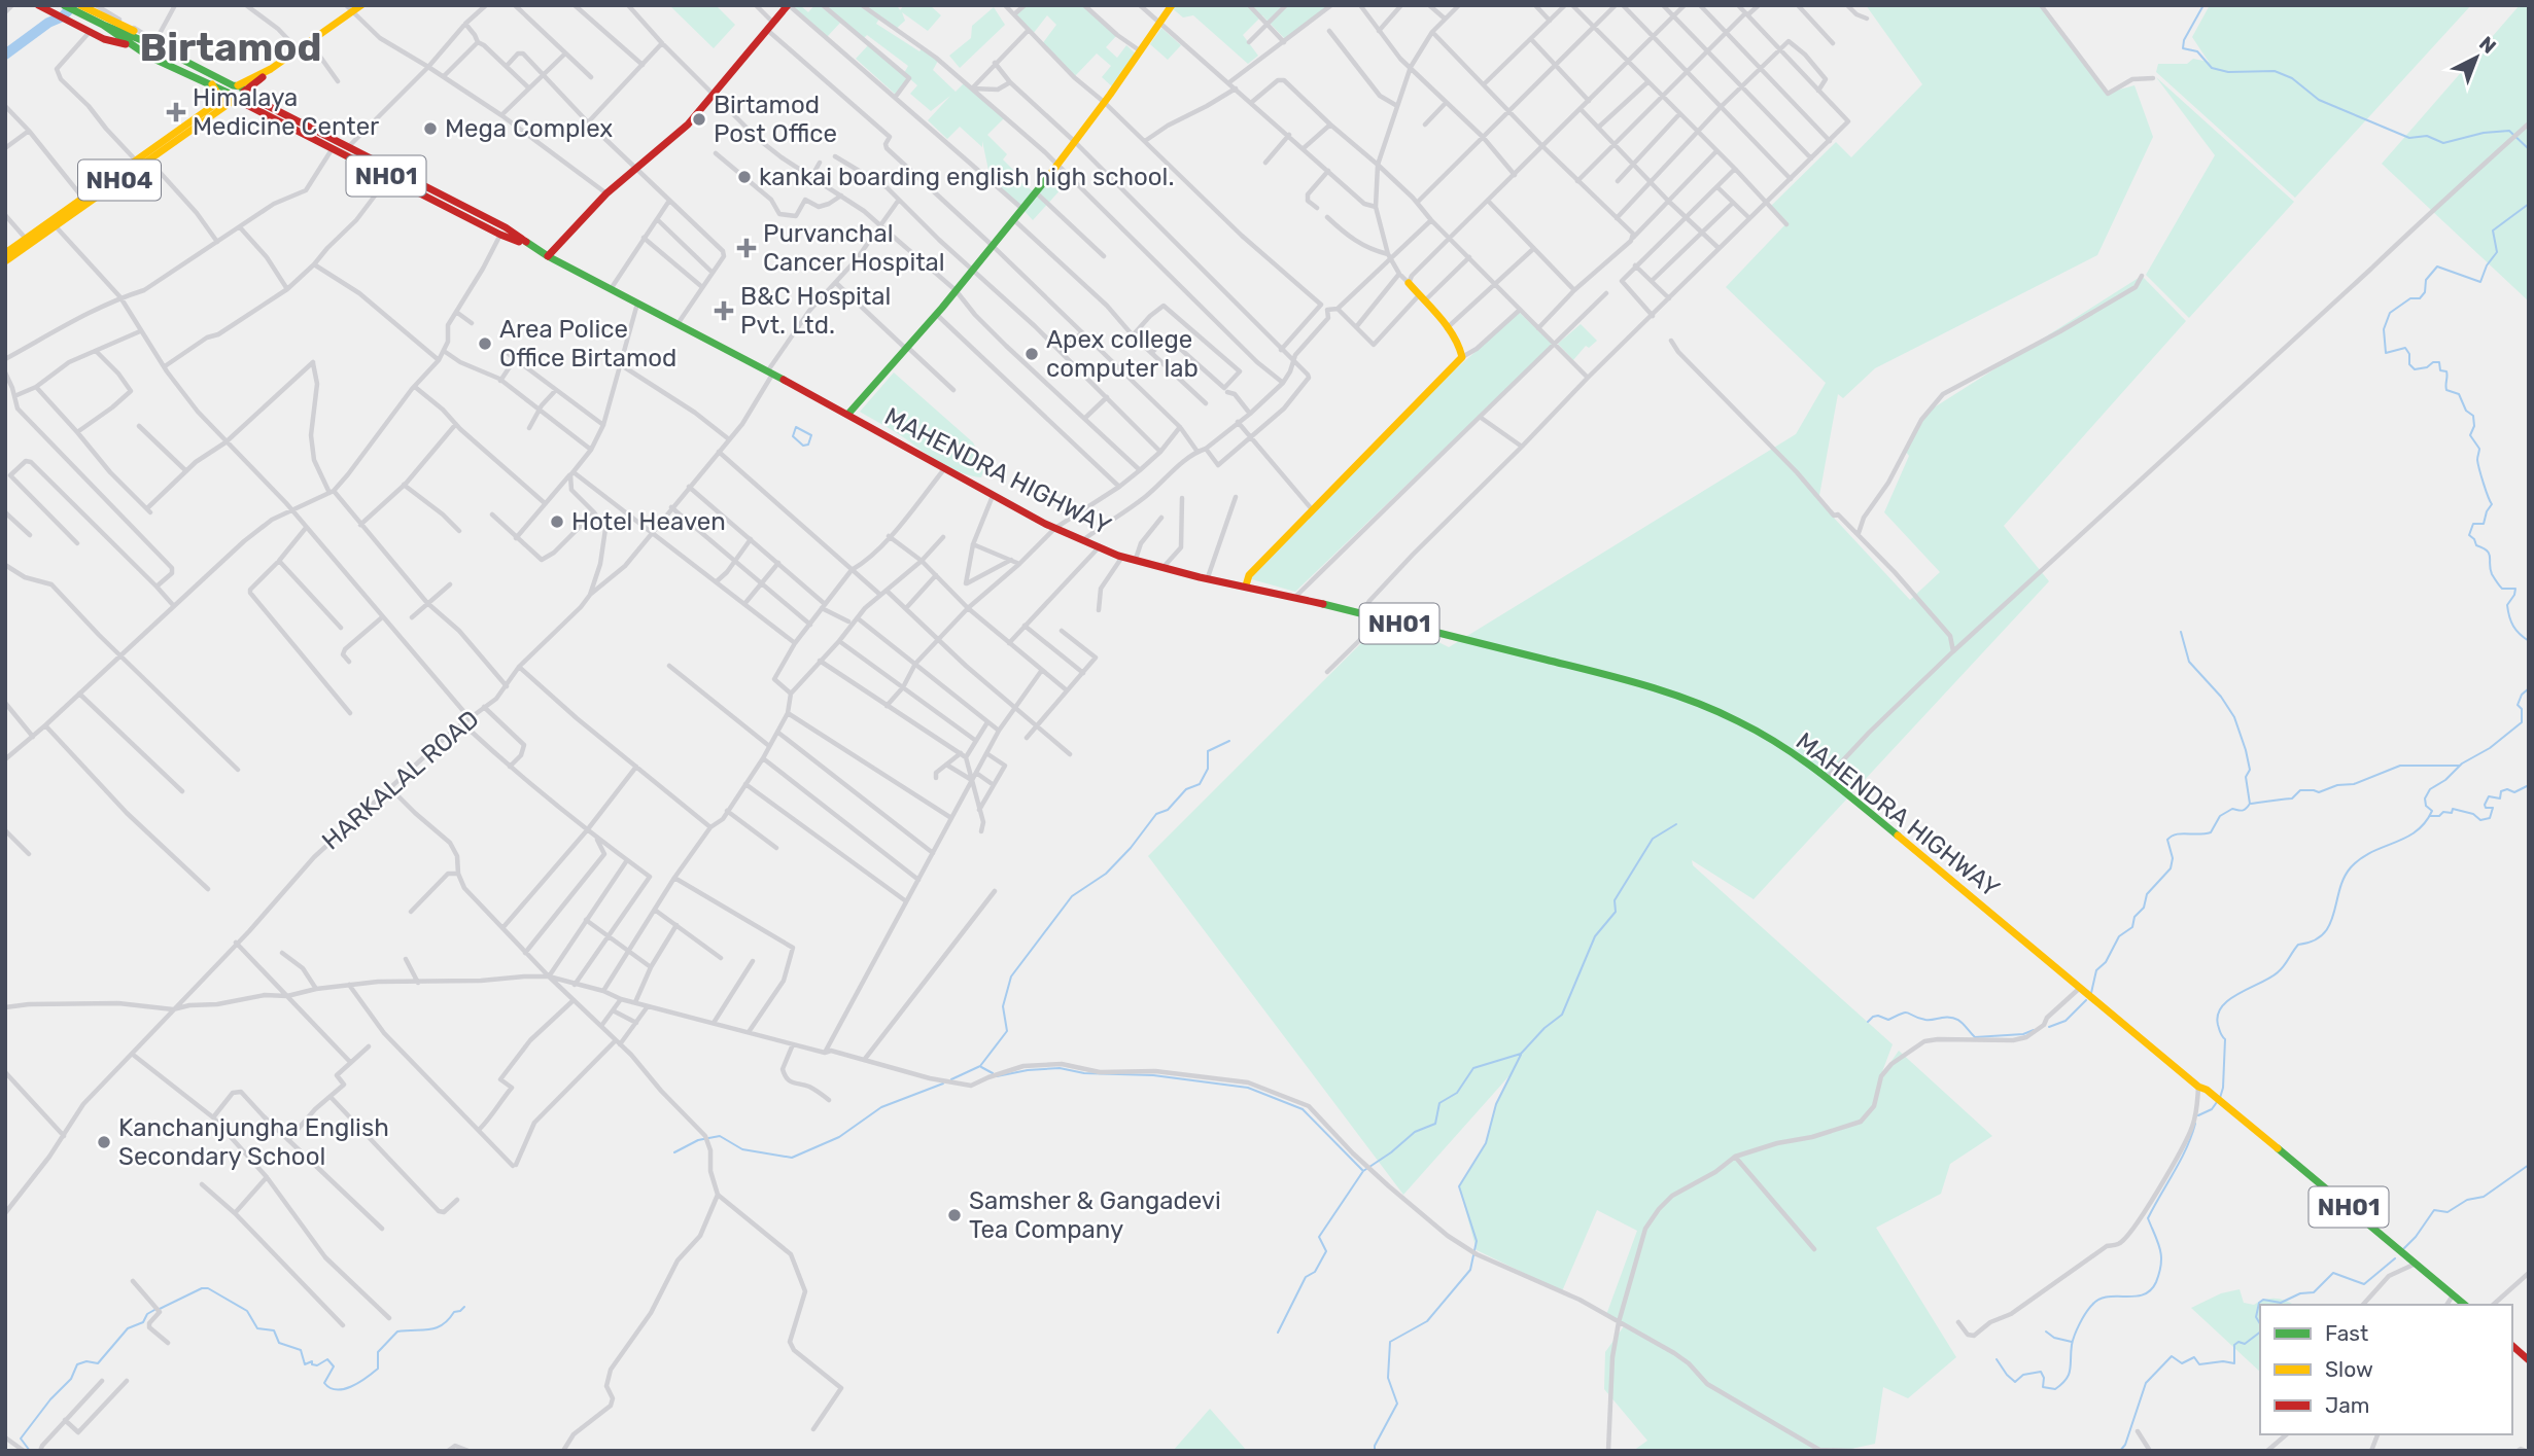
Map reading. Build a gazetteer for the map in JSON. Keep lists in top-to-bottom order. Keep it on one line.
{"streets":{"main road":["NH01","NH04","MAHENDRA HIGHWAY"],"street":["HARKALAL ROAD"]},"crossings":[["NH04","MAHENDRA HIGHWAY"]],"districts":["Birtamod"],"places":{"health":["Himalaya Medicine Center","Purvanchal Cancer Hospital","B&C Hospital Pvt. Ltd."],"other":["Birtamod Post Office","Mega Complex","kankai boarding english high school.","Area Police Office Birtamod","Apex college computer lab","Hotel Heaven","Kanchanjungha English Secondary School","Samsher & Gangadevi Tea Company"]},"legend":["Fast","Slow","Jam"],"north":"top right"}
